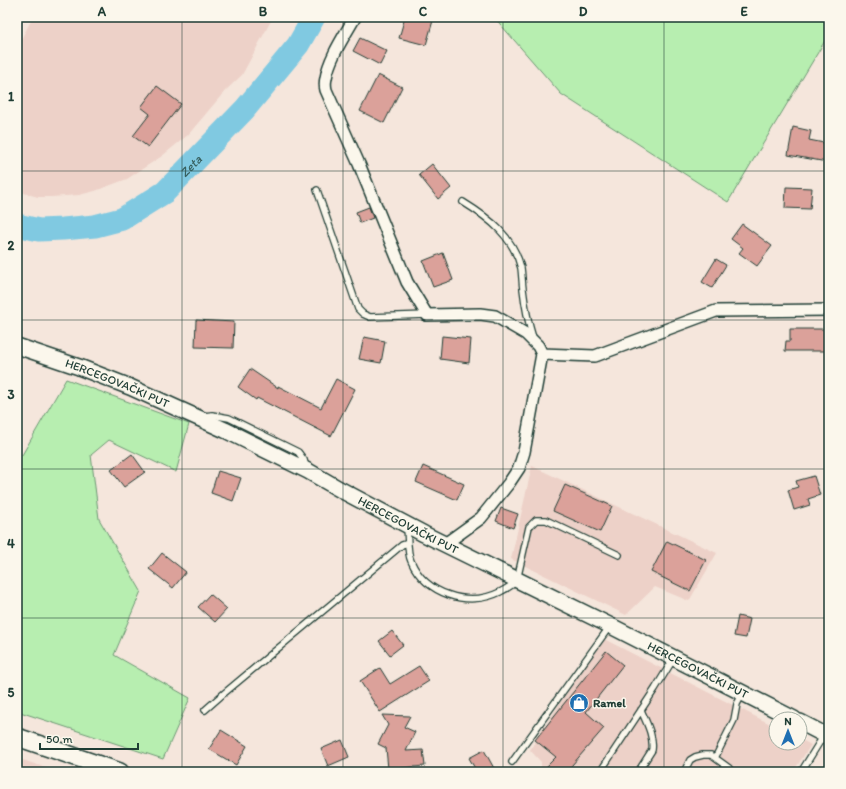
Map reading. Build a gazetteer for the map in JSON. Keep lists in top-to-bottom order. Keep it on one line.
{"streets":{"main road":["HERCEGOVAČKI PUT"]},"water":["Zeta"],"places":{"shop":["Ramel"]},"scale_bar":"50 m","north":"top","grid":{"columns":["A","B","C","D","E"],"rows":["1","2","3","4","5"]}}
